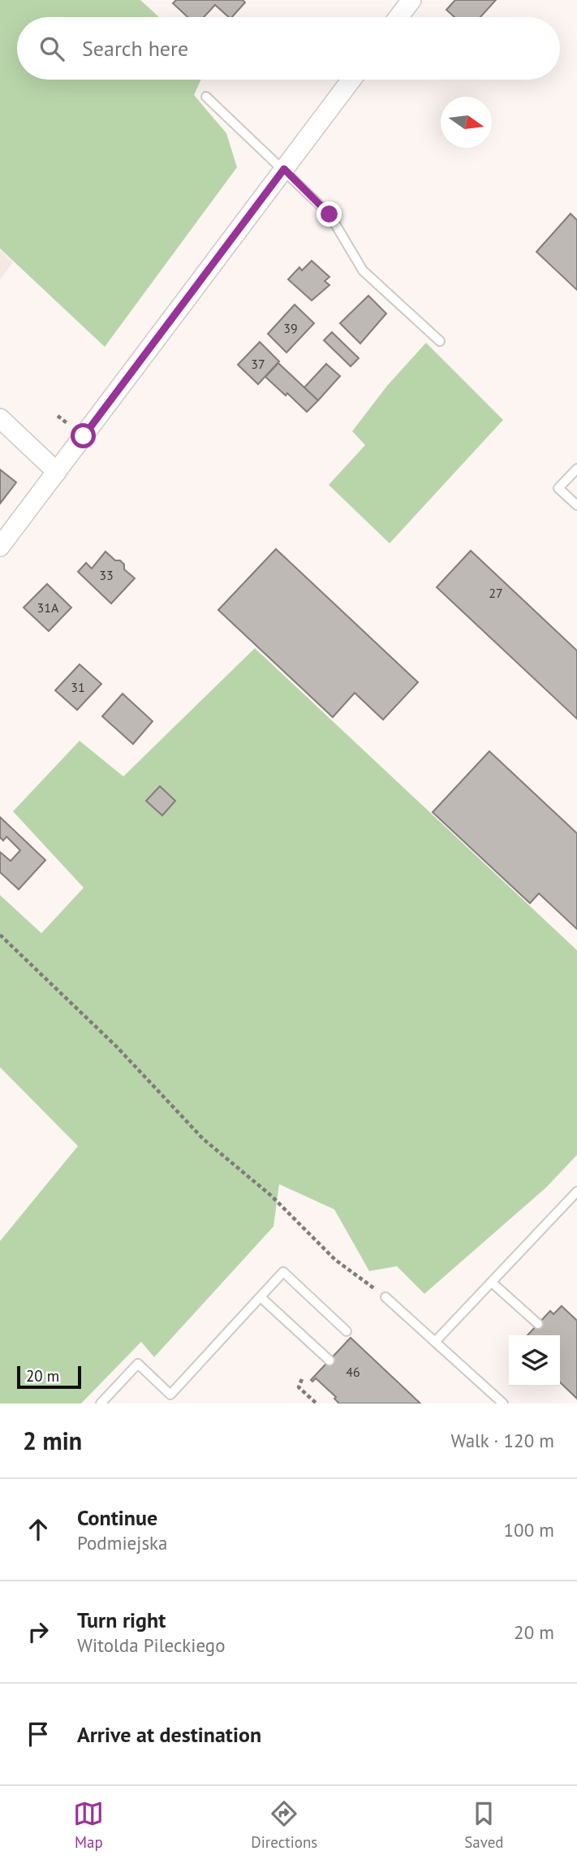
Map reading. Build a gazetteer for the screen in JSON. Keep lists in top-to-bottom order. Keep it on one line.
{"house_numbers":["39","37","33","27","31A","31","46"],"scale_bar":"20 m","north":"right","page":{"search":"Search here","scale":"20 m","heading":["2 min","Walk · 120 m"],"list":[["Continue","Podmiejska","100 m"],["Turn right","Witolda Pileckiego","20 m"],"Arrive at destination"],"nav":["Map","Directions","Saved"]}}
